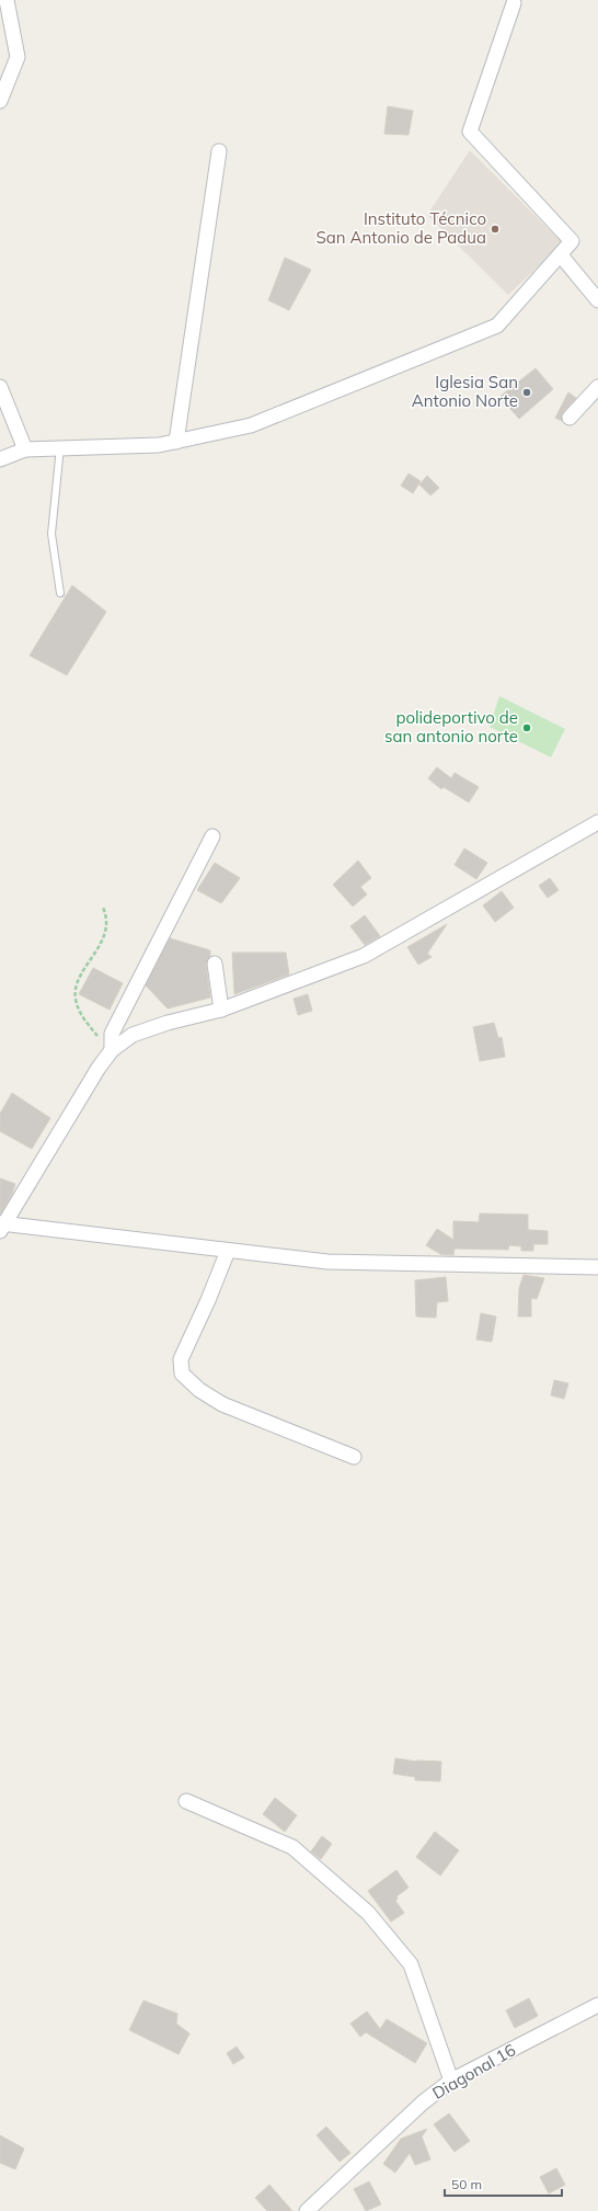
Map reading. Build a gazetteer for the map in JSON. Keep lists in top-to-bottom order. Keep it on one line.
{"streets":{"street":["Diagonal 16"]},"places":["Instituto Técnico San Antonio de Padua","Iglesia San Antonio Norte","polideportivo de san antonio norte"],"scale_bar":"50 m"}
